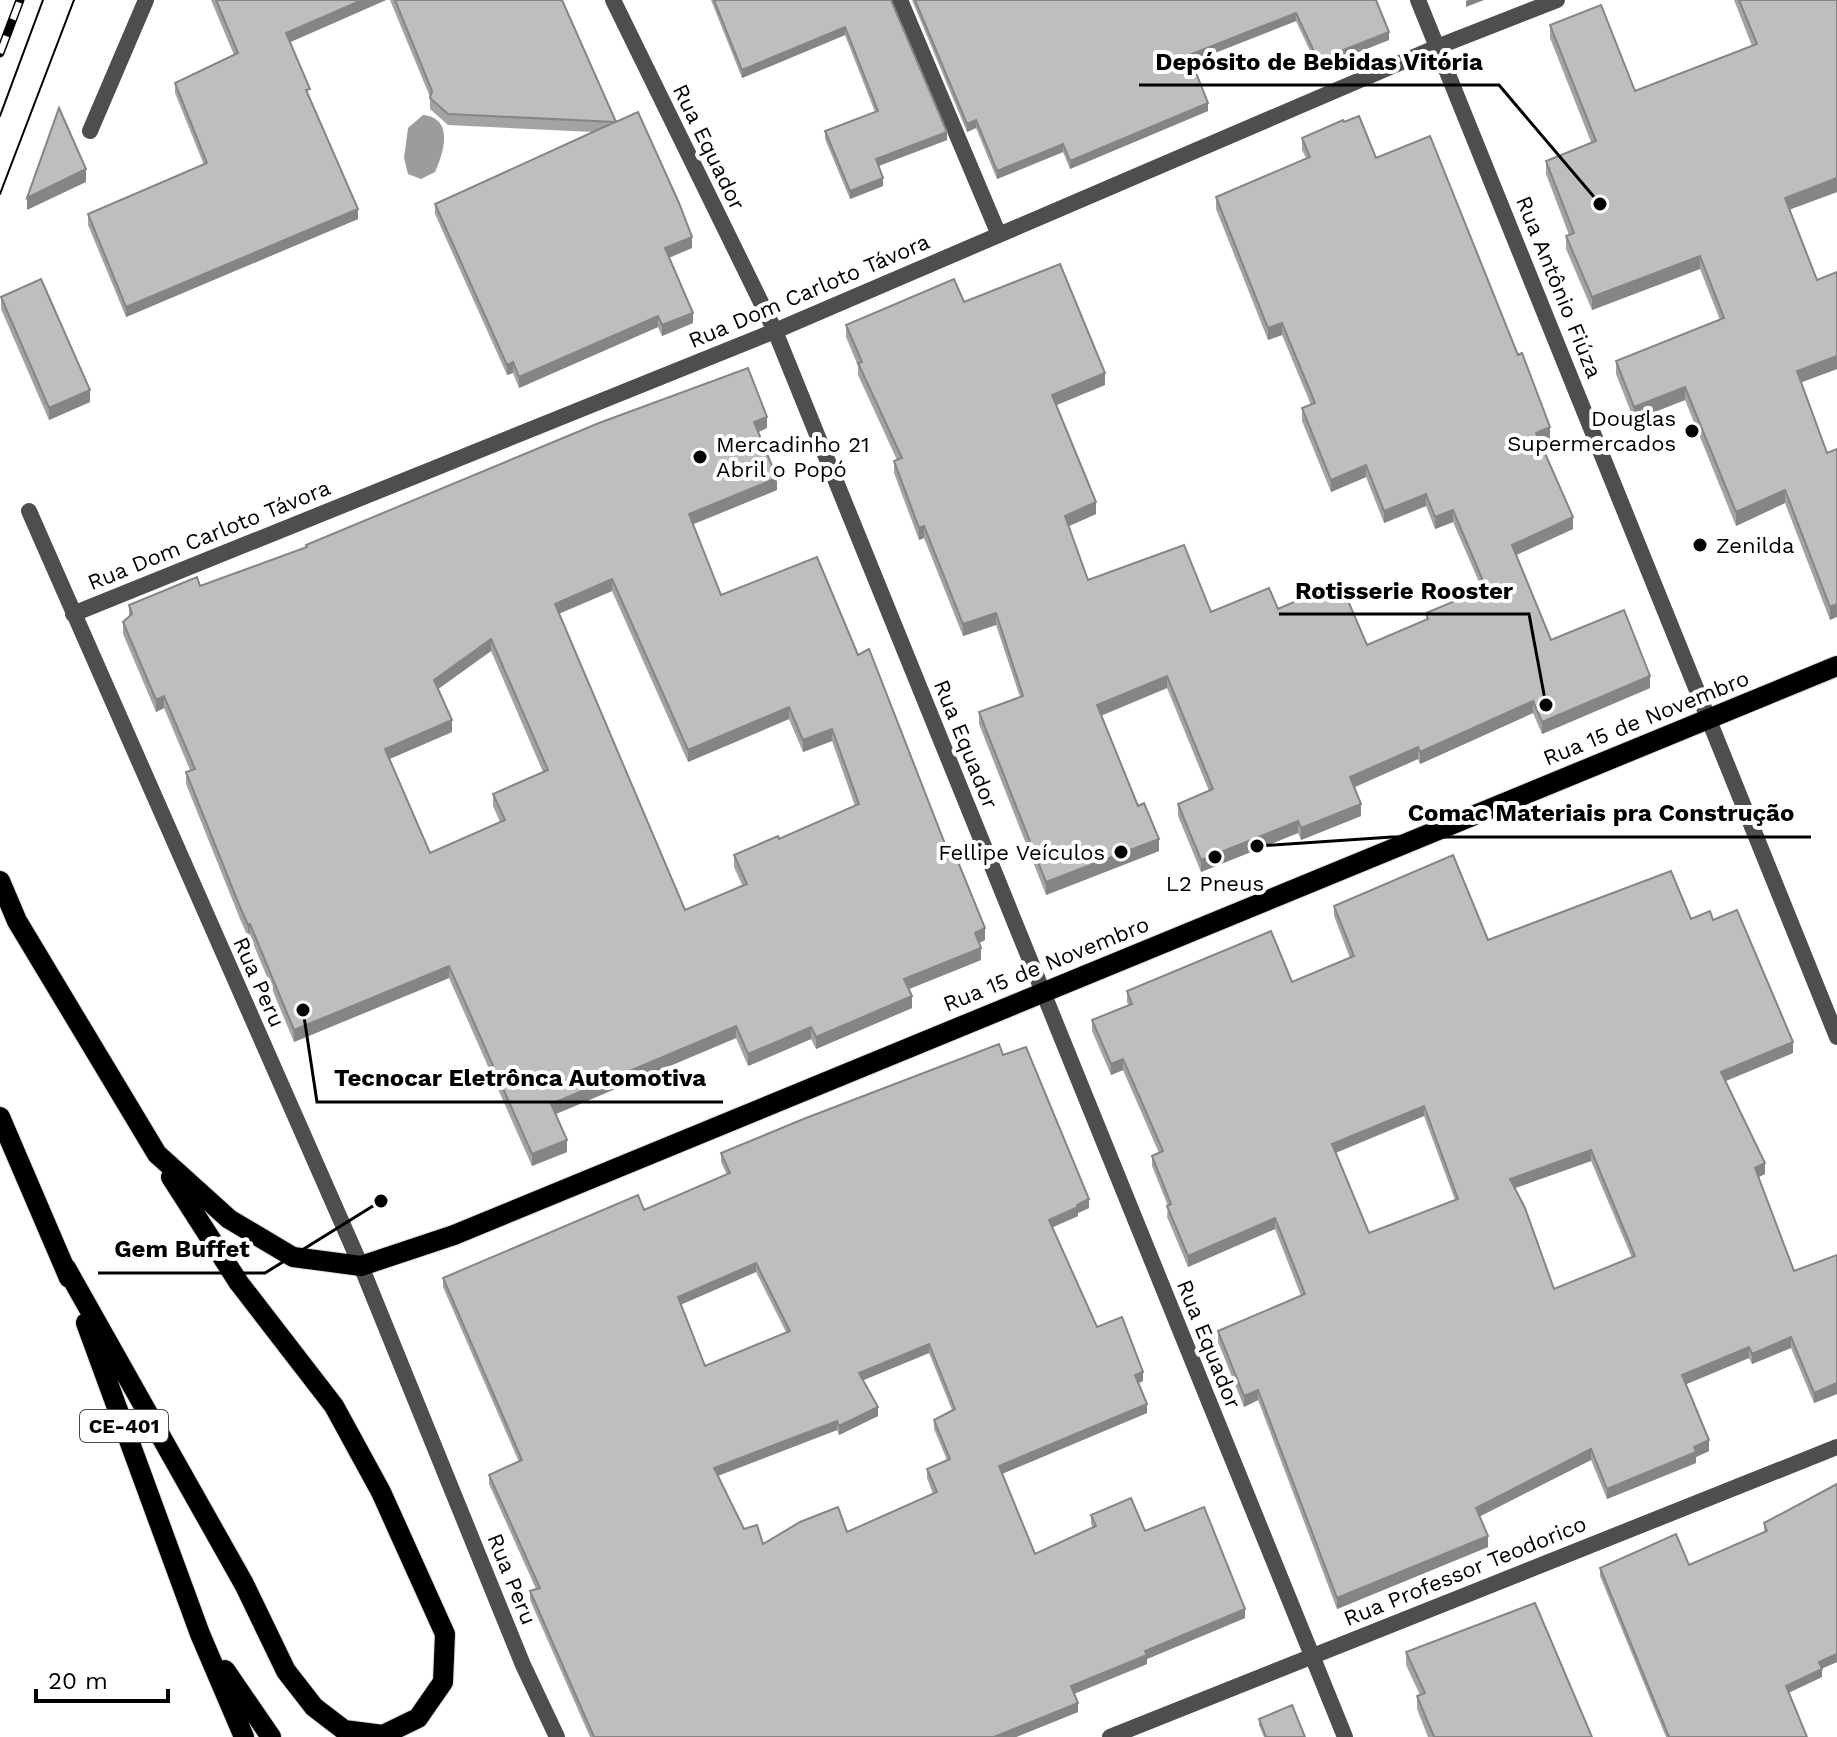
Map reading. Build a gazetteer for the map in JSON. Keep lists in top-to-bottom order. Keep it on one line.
{"streets":{"main road":["Rua 15 de Novembro","CE-401"],"street":["Rua Equador","Rua Antônio Fiúza","Rua Dom Carloto Távora","Rua Peru","Rua Professor Teodorico"]},"crossings":[["Rua Equador","Rua Dom Carloto Távora"],["Rua Equador","Rua 15 de Novembro"],["Rua Equador","Rua Professor Teodorico"],["Rua Antônio Fiúza","Rua Dom Carloto Távora"],["Rua Antônio Fiúza","Rua 15 de Novembro"],["Rua Dom Carloto Távora","Rua Peru"],["Rua 15 de Novembro","Rua Peru"]],"places":["Depósito de Bebidas Vitória","Douglas Supermercados","Mercadinho 21 Abril o Popó","Zenilda","Rotisserie Rooster","Comac Materiais pra Construção","Fellipe Veículos","L2 Pneus","Tecnocar Eletrônca Automotiva","Gem Buffet"],"scale_bar":"20 m"}
